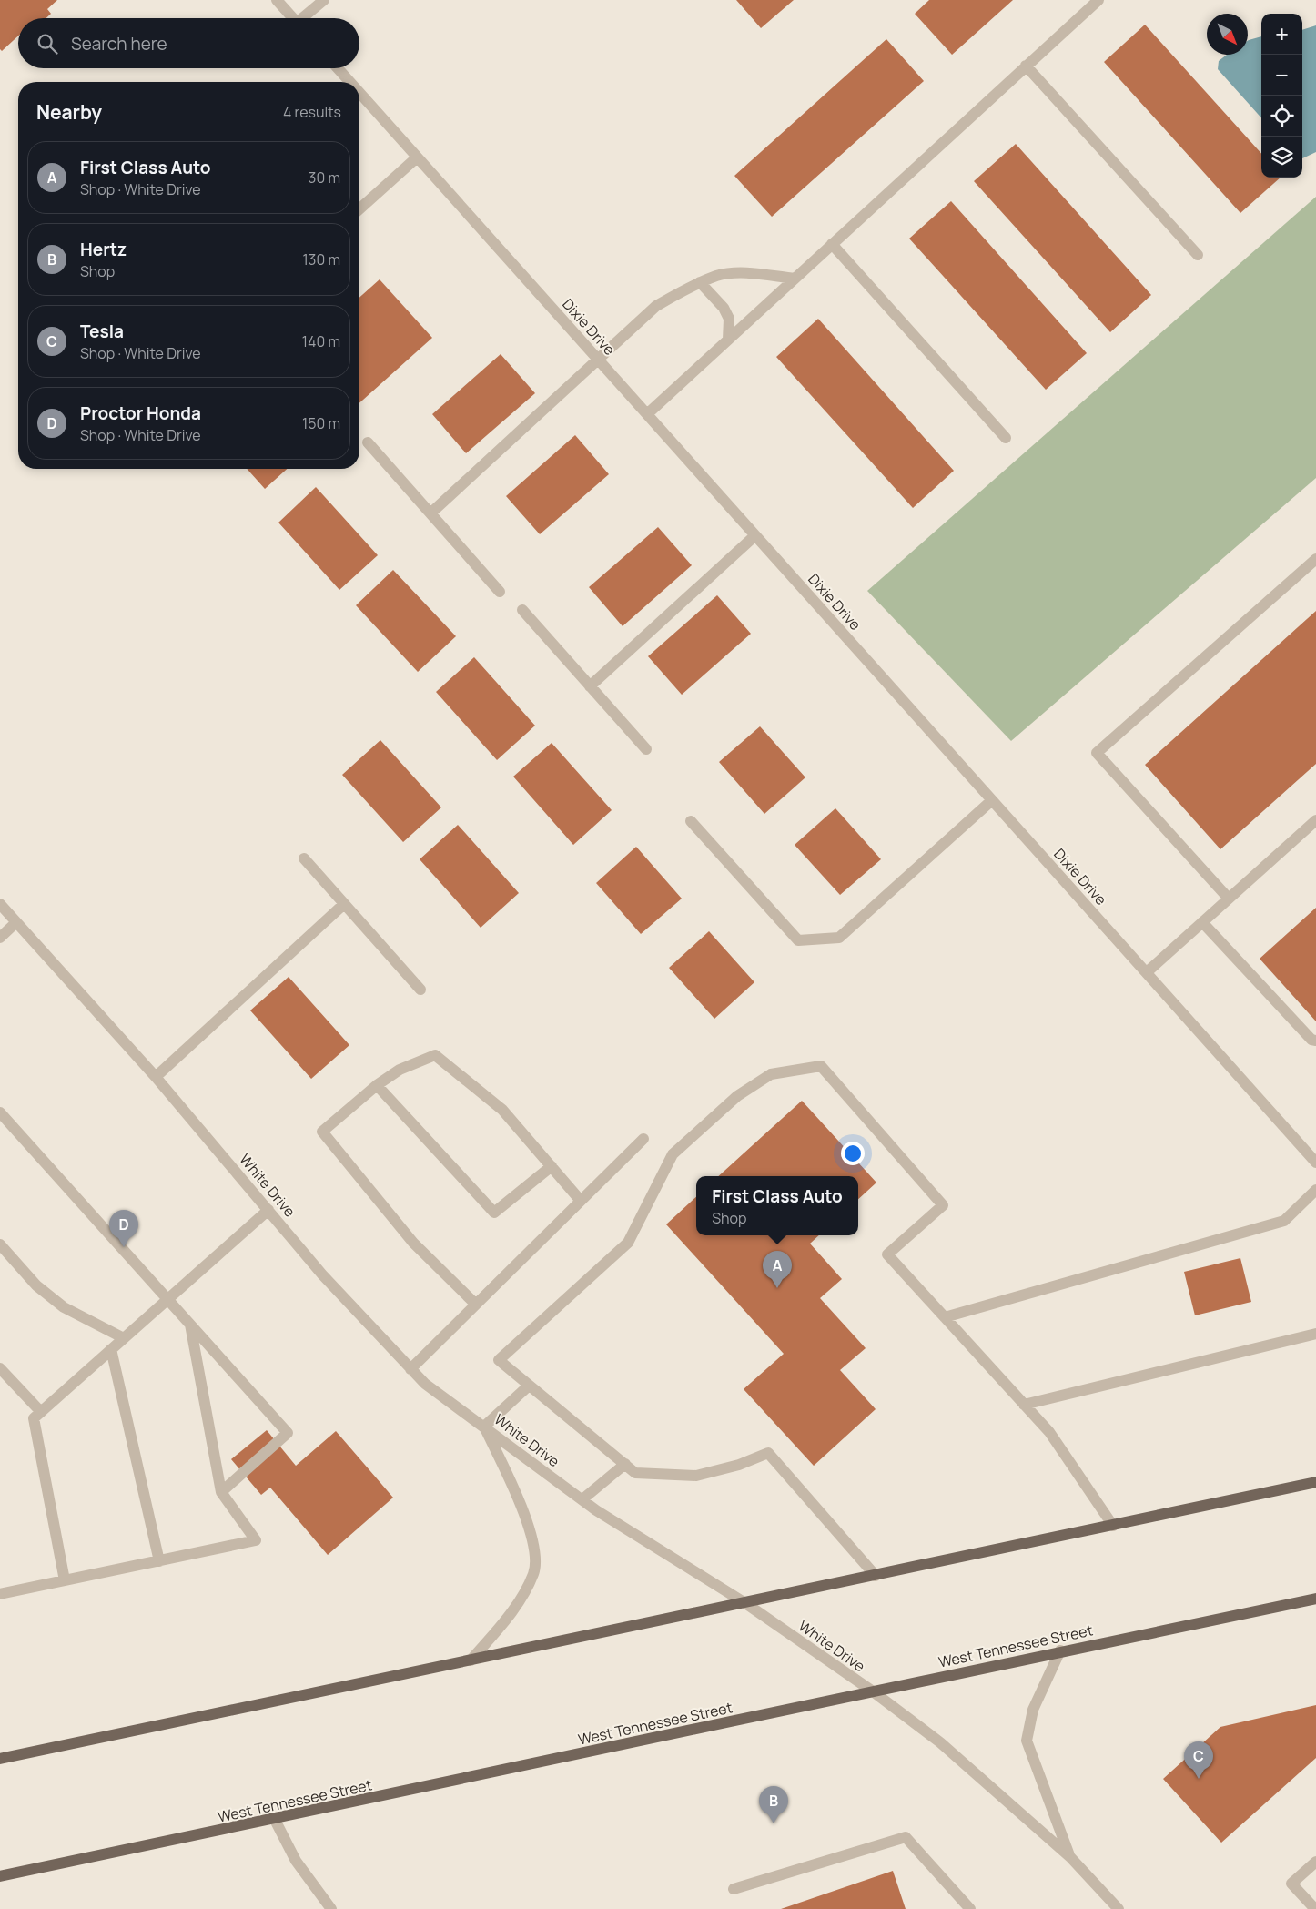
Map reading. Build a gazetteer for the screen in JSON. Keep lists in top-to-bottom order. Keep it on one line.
{"streets":{"main road":["West Tennessee Street"],"street":["Dixie Drive","White Drive"]},"crossings":[["White Drive","West Tennessee Street"]],"north":"bottom right","page":{"map_buttons":["+","−"],"search":"Search here","heading":["Nearby","4 results"],"list":[{"mark":"A","name":"First Class Auto","note":"Shop · White Drive","value":"30 m"},{"mark":"B","name":"Hertz","note":"Shop","value":"130 m"},{"mark":"C","name":"Tesla","note":"Shop · White Drive","value":"140 m"},{"mark":"D","name":"Proctor Honda","note":"Shop · White Drive","value":"150 m"}],"popup":["First Class Auto","Shop"],"pins":["D","A","C","B"]}}
